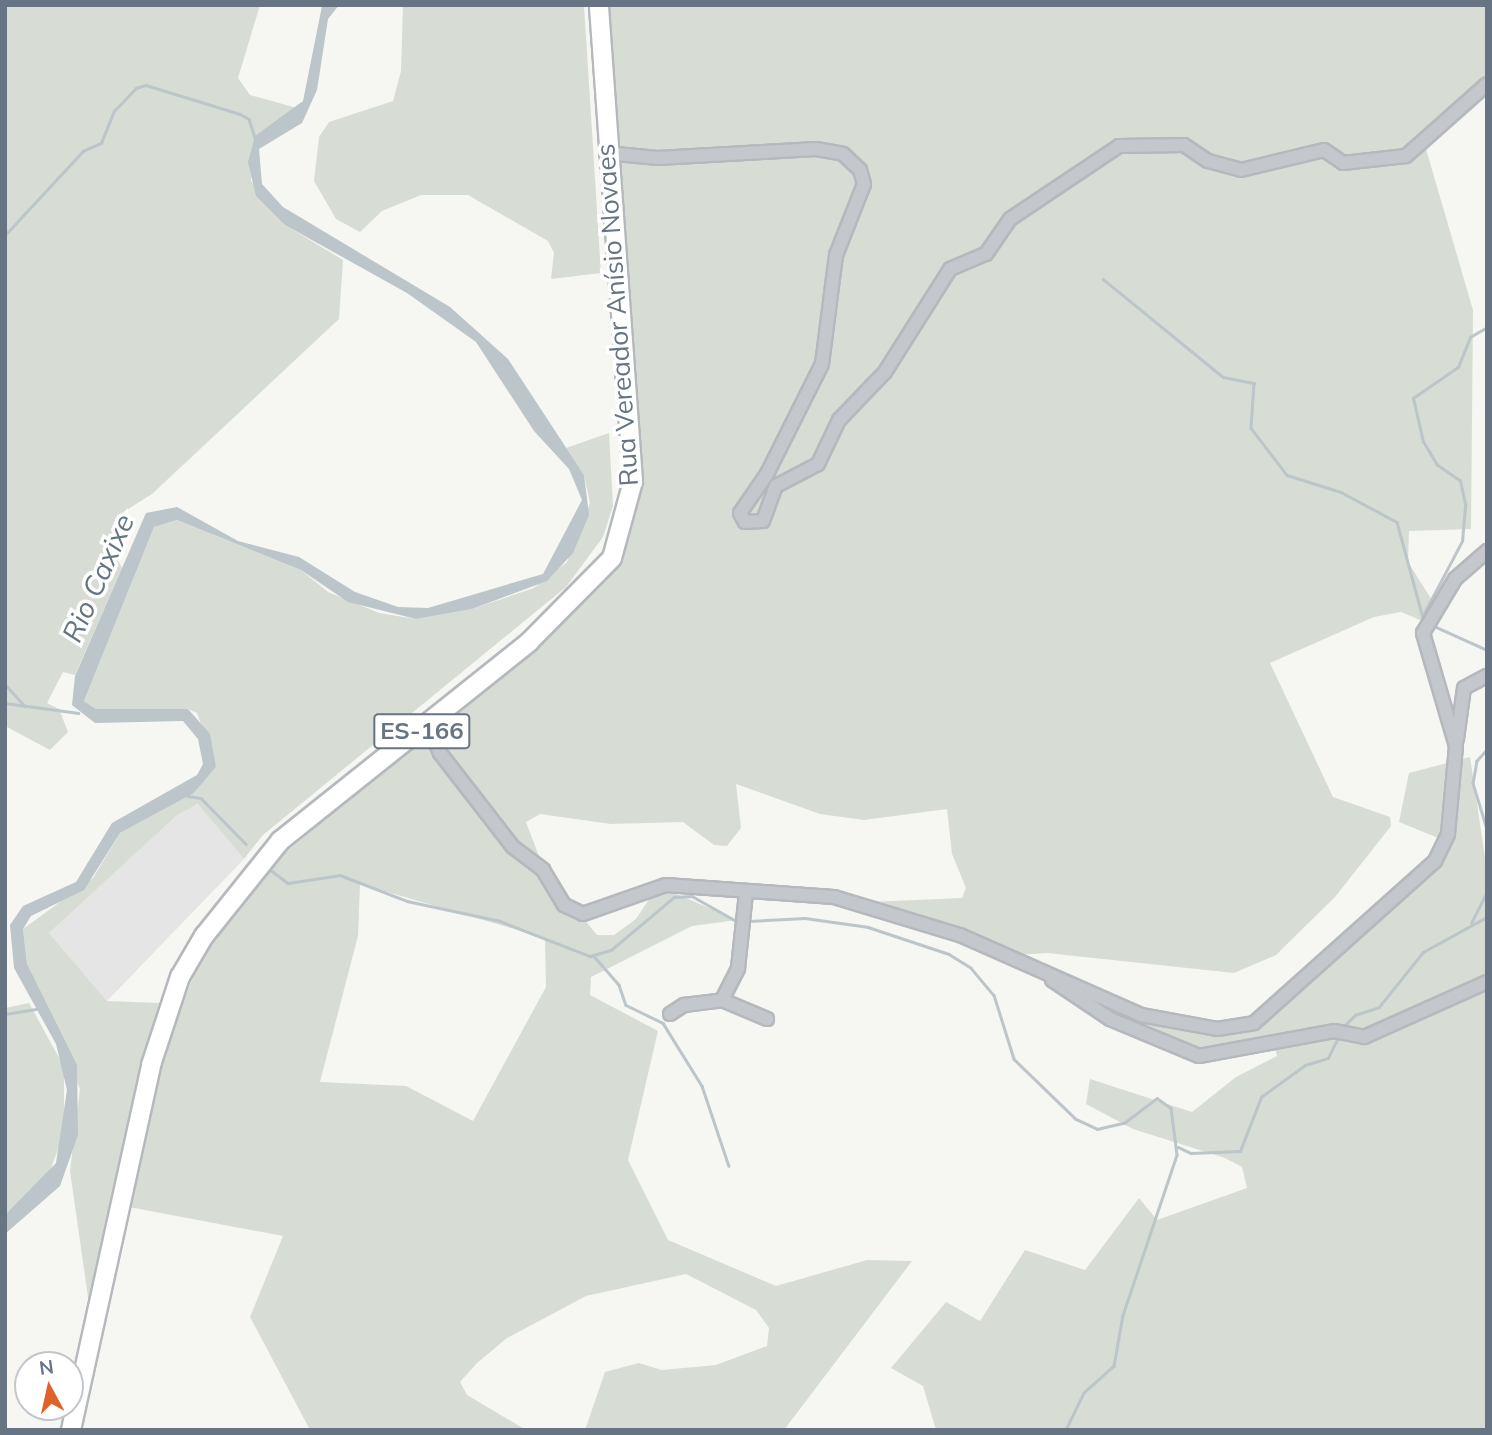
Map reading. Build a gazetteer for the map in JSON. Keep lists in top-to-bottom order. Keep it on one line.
{"streets":{"main road":["Rua Vereador Anísio Novaes","ES-166"]},"water":["Rio Caxixe"],"north":"top"}
